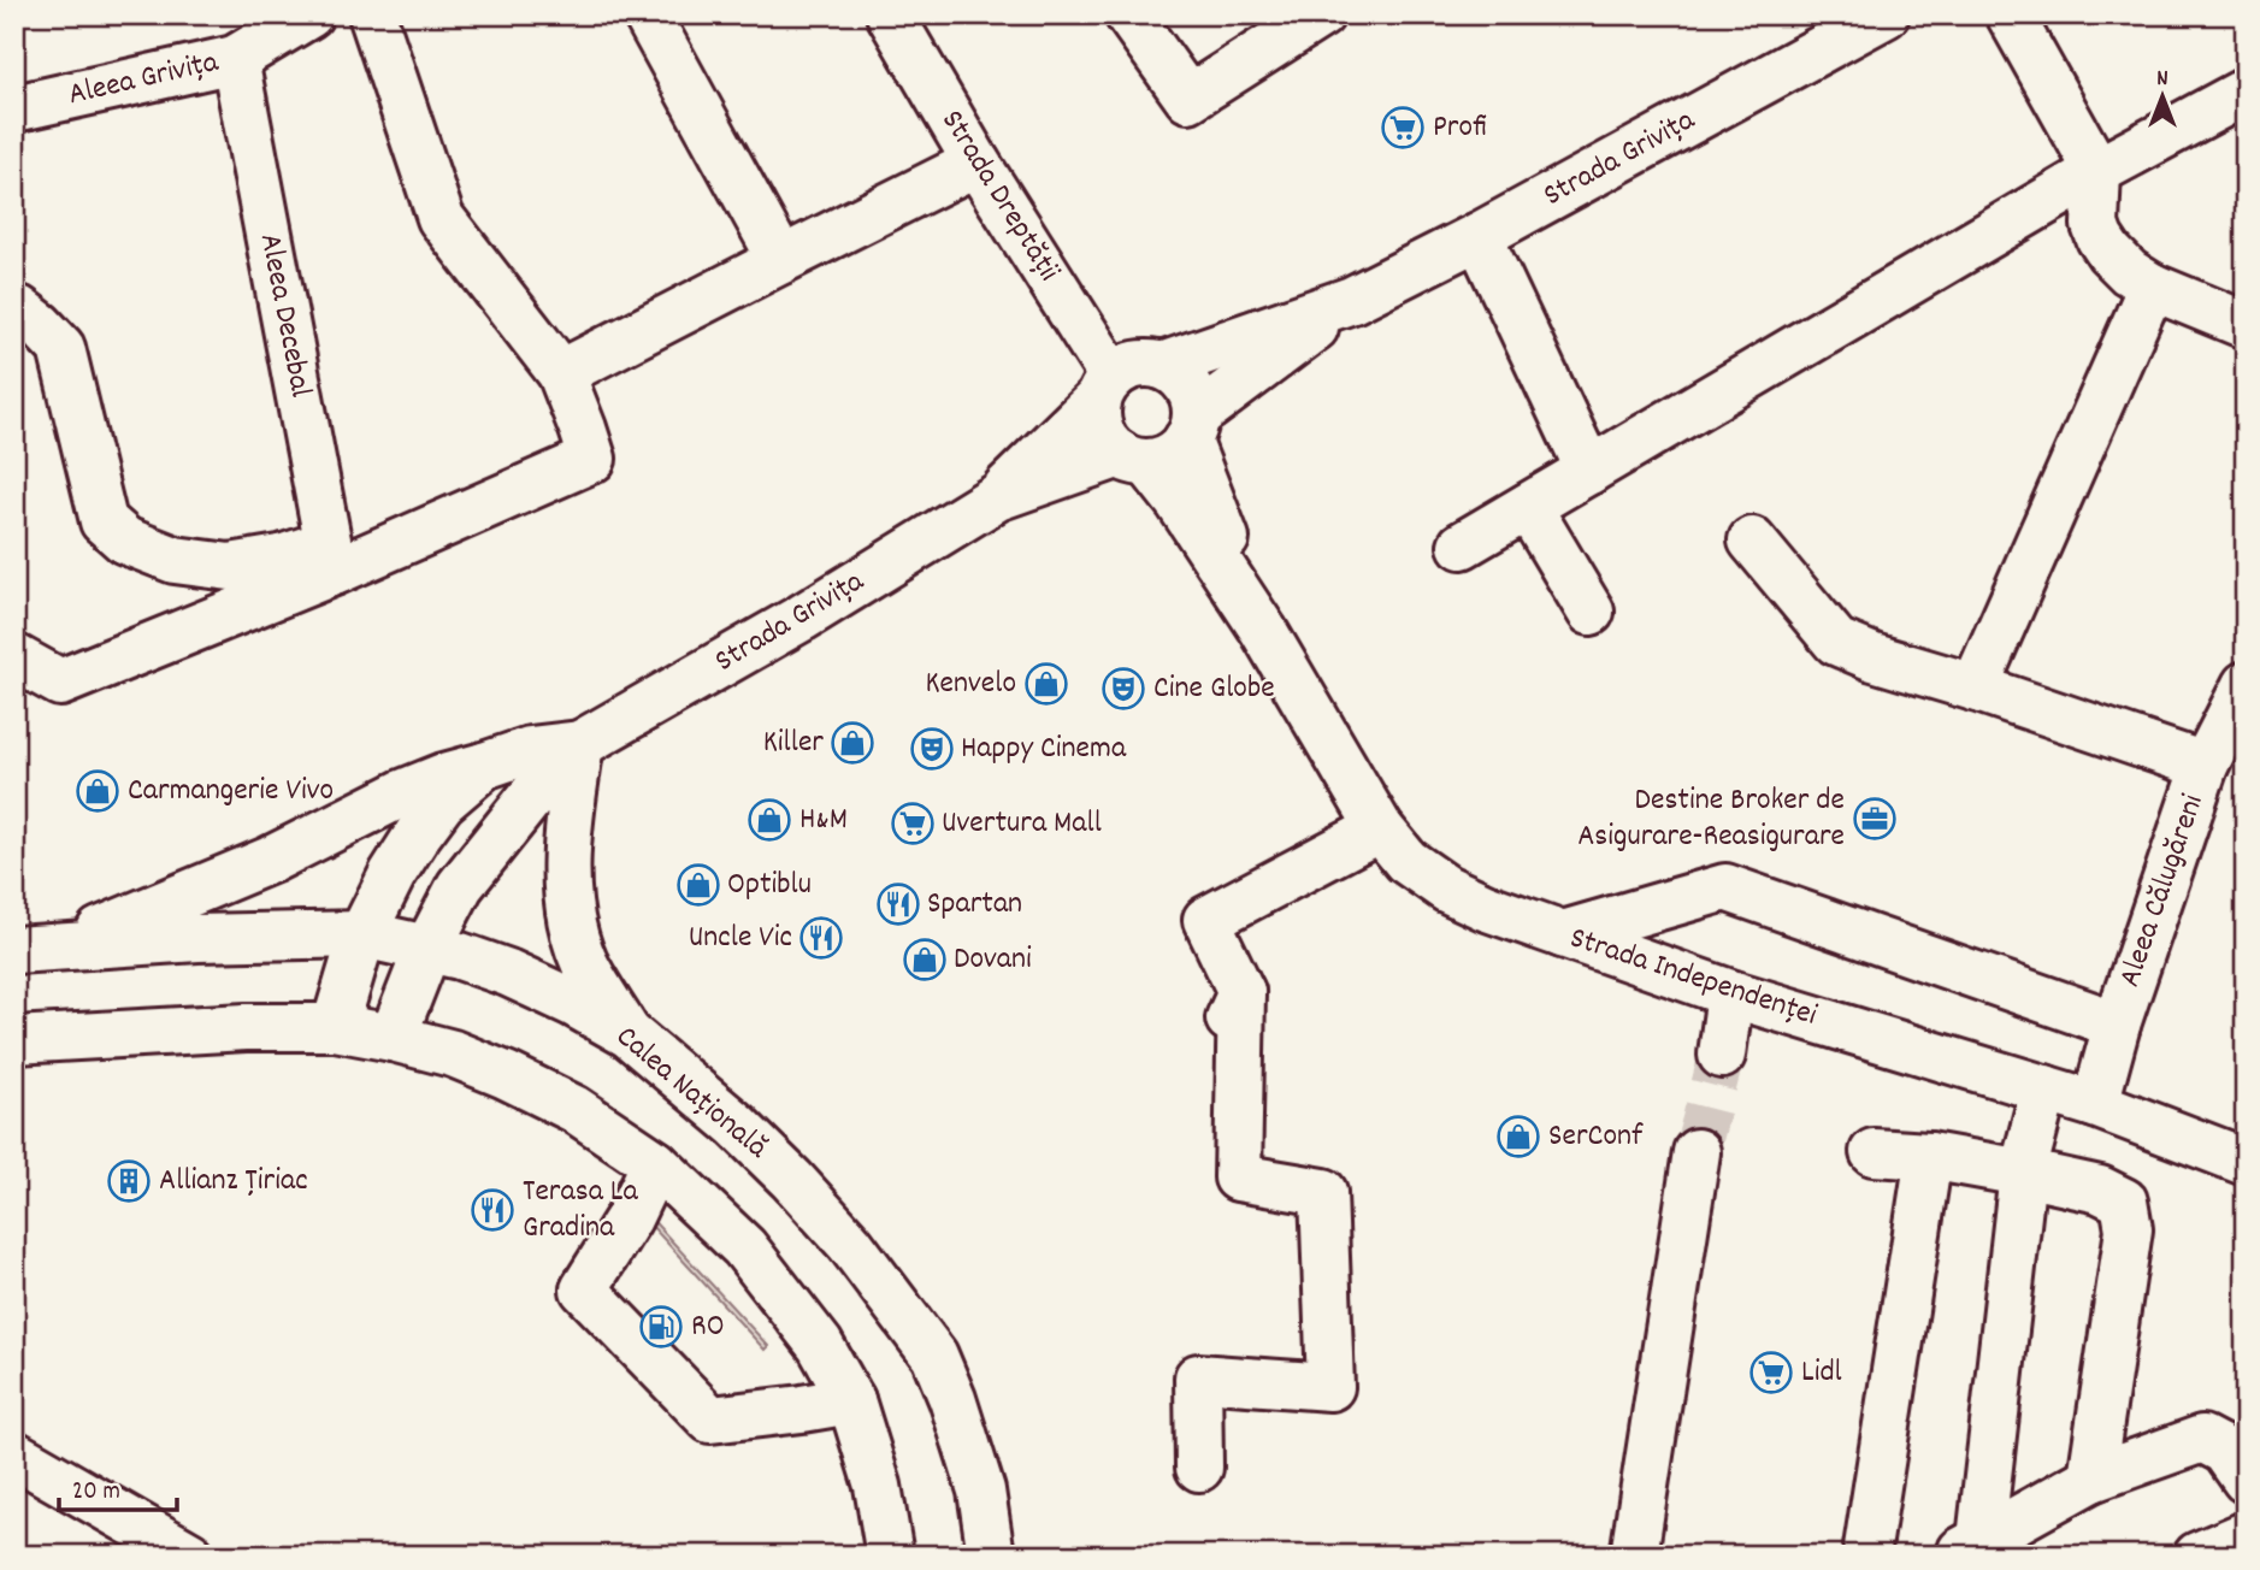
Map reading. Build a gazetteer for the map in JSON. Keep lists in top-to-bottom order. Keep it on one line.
{"streets":{"street":["Aleea Grivița","Strada Grivița","Strada Dreptății","Aleea Decebal","Aleea Călugăreni","Strada Independenței","Calea Națională"]},"crossings":[["Aleea Grivița","Aleea Decebal"],["Strada Grivița","Strada Dreptății"],["Strada Grivița","Strada Independenței"],["Strada Grivița","Calea Națională"],["Strada Dreptății","Strada Independenței"],["Aleea Călugăreni","Strada Independenței"]],"places":{"supermarket":["Profi","Uvertura Mall","Lidl"],"shop":["Kenvelo","Killer","Carmangerie Vivo","H&M","Optiblu","Dovani","SerConf"],"theatre":["Cine Globe","Happy Cinema"],"office":["Destine Broker de Asigurare-Reasigurare"],"restaurant":["Spartan","Uncle Vic","Terasa La Gradina"],"building":["Allianz Țiriac"],"fuel station":["RO"]},"scale_bar":"20 m","north":"top"}
